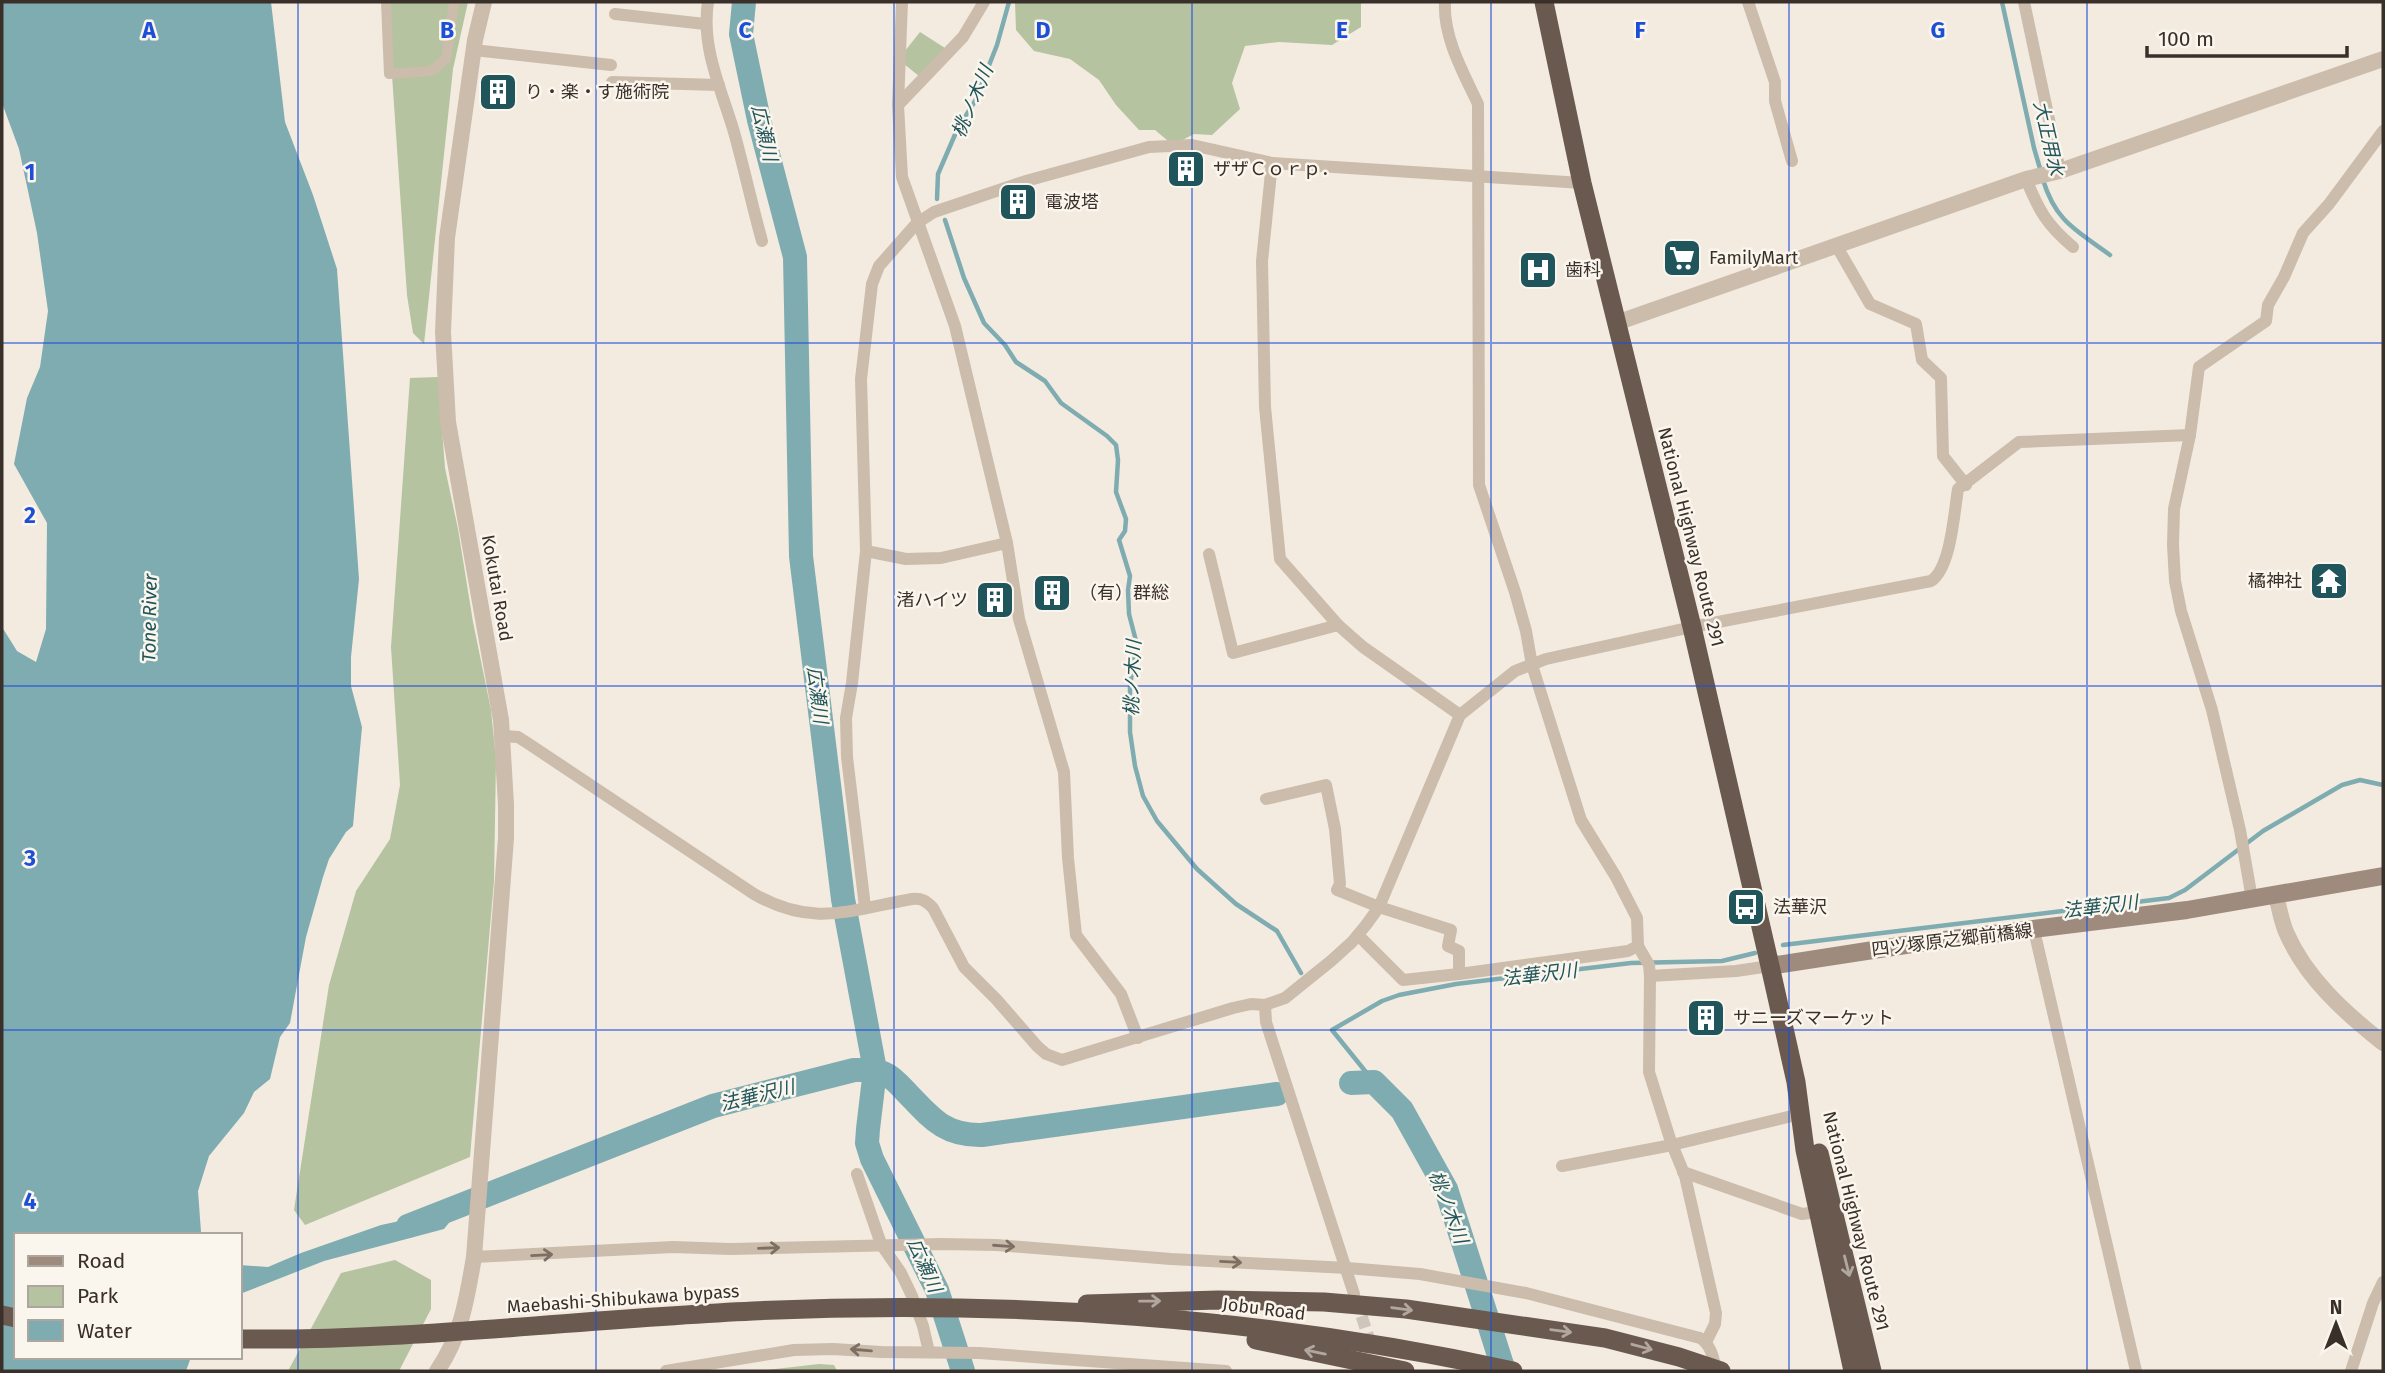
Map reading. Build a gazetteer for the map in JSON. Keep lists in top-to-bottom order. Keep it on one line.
{"streets":{"highway":["National Highway Route 291","Maebashi-Shibukawa bypass","Jobu Road"],"main road":["四ツ塚原之郷前橋線"],"street":["Kokutai Road"]},"crossings":[["National Highway Route 291","四ツ塚原之郷前橋線"],["Maebashi-Shibukawa bypass","Jobu Road"]],"water":["桃ノ木川","広瀬川","大正用水","Tone River","法華沢川"],"places":{"building":["り・楽・す施術院","ザザＣｏｒｐ．","電波塔","（有）群総","渚ハイツ","サニーズマーケット"],"supermarket":["FamilyMart"],"hospital":["歯科"],"temple":["橘神社"],"bus stop":["法華沢"]},"legend":["Road","Park","Water"],"scale_bar":"100 m","north":"top","grid":{"columns":["A","B","C","D","E","F","G"],"rows":["1","2","3","4"]}}
